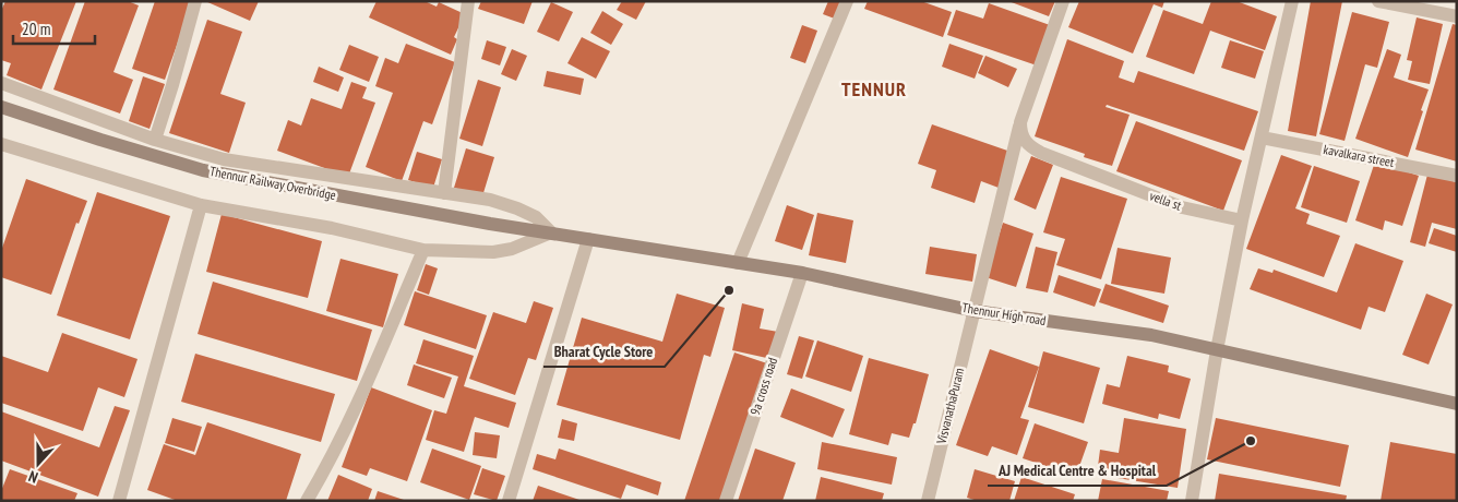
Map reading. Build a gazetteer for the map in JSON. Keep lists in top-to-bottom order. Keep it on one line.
{"streets":{"main road":["Thennur Railway Overbridge","Thennur High road"],"street":["kavalkara street","vella st","9a cross road","VisvanathaPuram"]},"crossings":[["Thennur Railway Overbridge","Thennur High road"],["vella st","VisvanathaPuram"],["Thennur High road","9a cross road"],["Thennur High road","VisvanathaPuram"]],"districts":["TENNUR"],"places":["Bharat Cycle Store","AJ Medical Centre & Hospital"],"scale_bar":"20 m","north":"bottom"}
